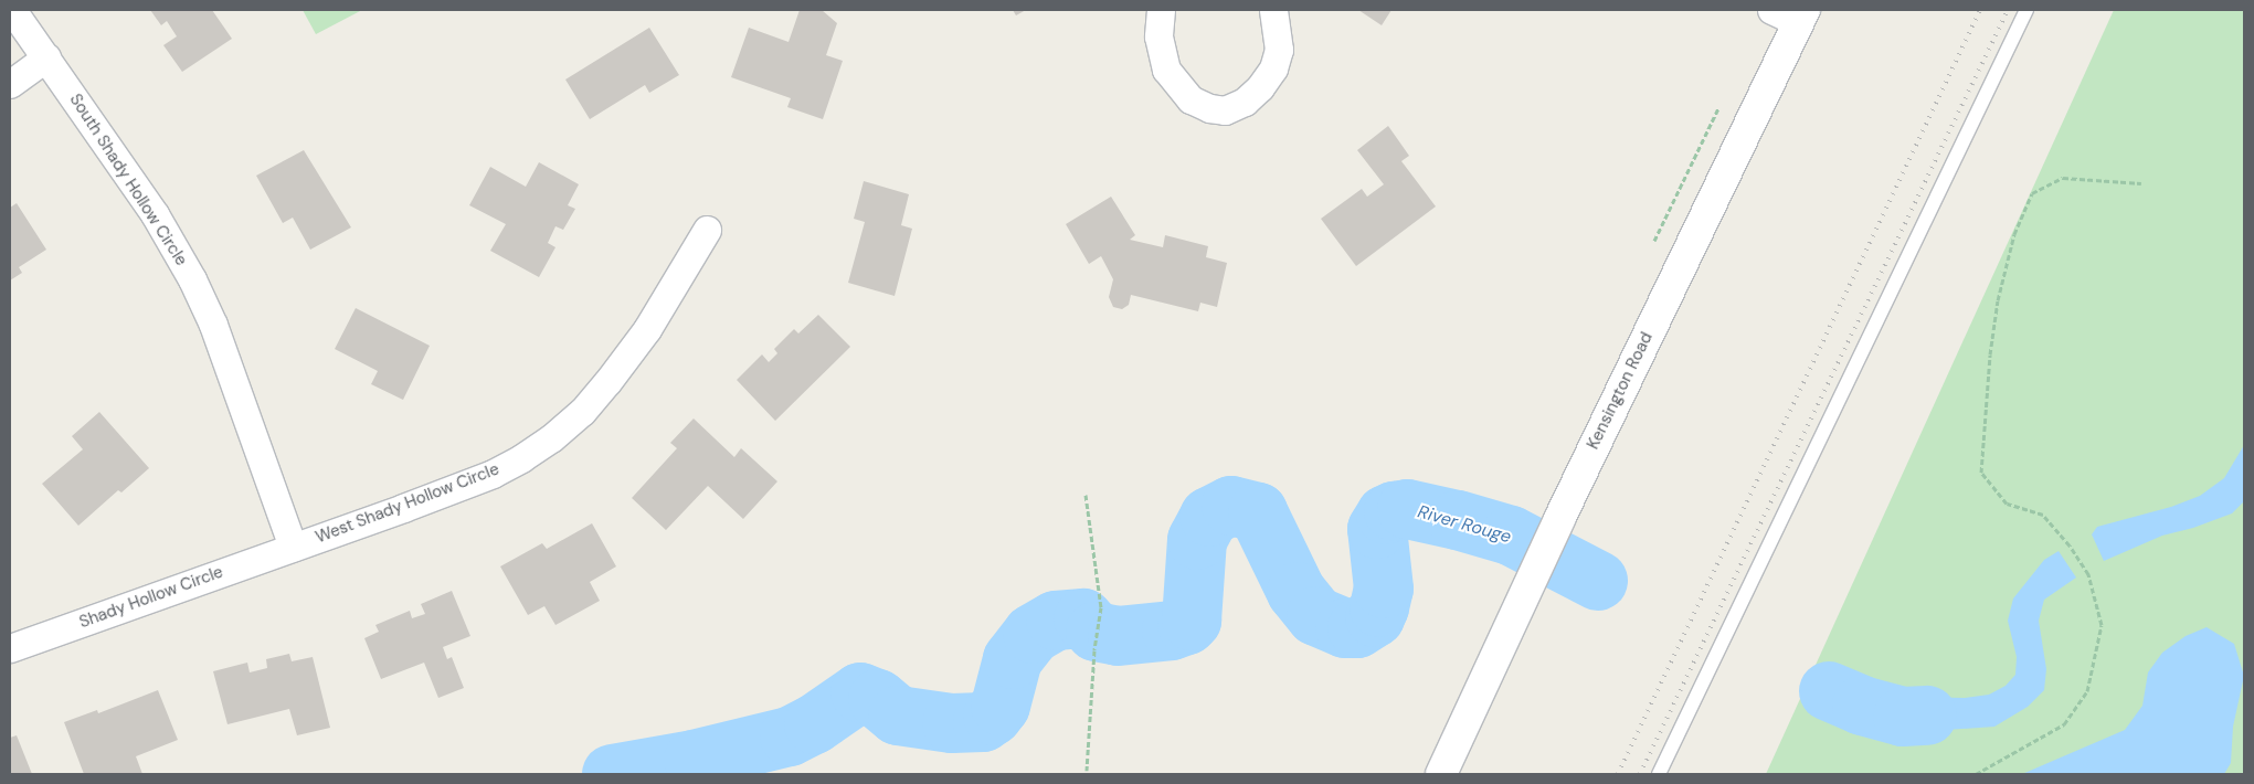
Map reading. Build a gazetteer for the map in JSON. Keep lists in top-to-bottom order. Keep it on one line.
{"streets":{"street":["South Shady Hollow Circle","Kensington Road","West Shady Hollow Circle","Shady Hollow Circle"]},"crossings":[["South Shady Hollow Circle","West Shady Hollow Circle"],["South Shady Hollow Circle","Shady Hollow Circle"],["West Shady Hollow Circle","Shady Hollow Circle"]],"water":["River Rouge"]}
